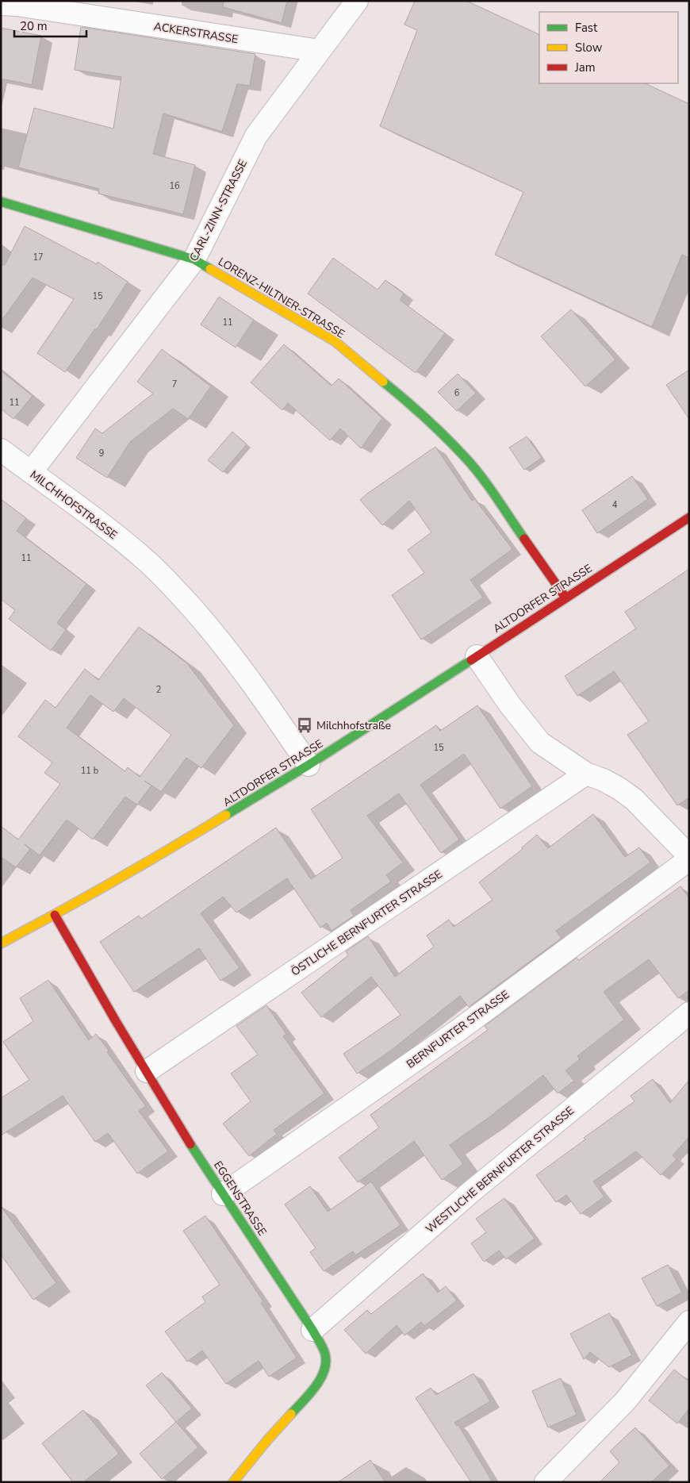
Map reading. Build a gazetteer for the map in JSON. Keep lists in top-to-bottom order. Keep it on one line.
{"streets":{"street":["ACKERSTRASSE","CARL-ZINN-STRASSE","LORENZ-HILTNER-STRASSE","MILCHHOFSTRASSE","ALTDORFER STRASSE","ÖSTLICHE BERNFURTER STRASSE","BERNFURTER STRASSE","WESTLICHE BERNFURTER STRASSE","EGGENSTRASSE"]},"crossings":[["ACKERSTRASSE","CARL-ZINN-STRASSE"],["CARL-ZINN-STRASSE","LORENZ-HILTNER-STRASSE"],["CARL-ZINN-STRASSE","MILCHHOFSTRASSE"],["LORENZ-HILTNER-STRASSE","ALTDORFER STRASSE"],["MILCHHOFSTRASSE","ALTDORFER STRASSE"],["ALTDORFER STRASSE","EGGENSTRASSE"],["ÖSTLICHE BERNFURTER STRASSE","EGGENSTRASSE"],["BERNFURTER STRASSE","EGGENSTRASSE"],["WESTLICHE BERNFURTER STRASSE","EGGENSTRASSE"]],"places":{"bus stop":["Milchhofstraße"]},"house_numbers":["16","17","15","11","7","6","11","9","4","11","2","15","11 b"],"legend":["Fast","Slow","Jam"],"scale_bar":"20 m"}
